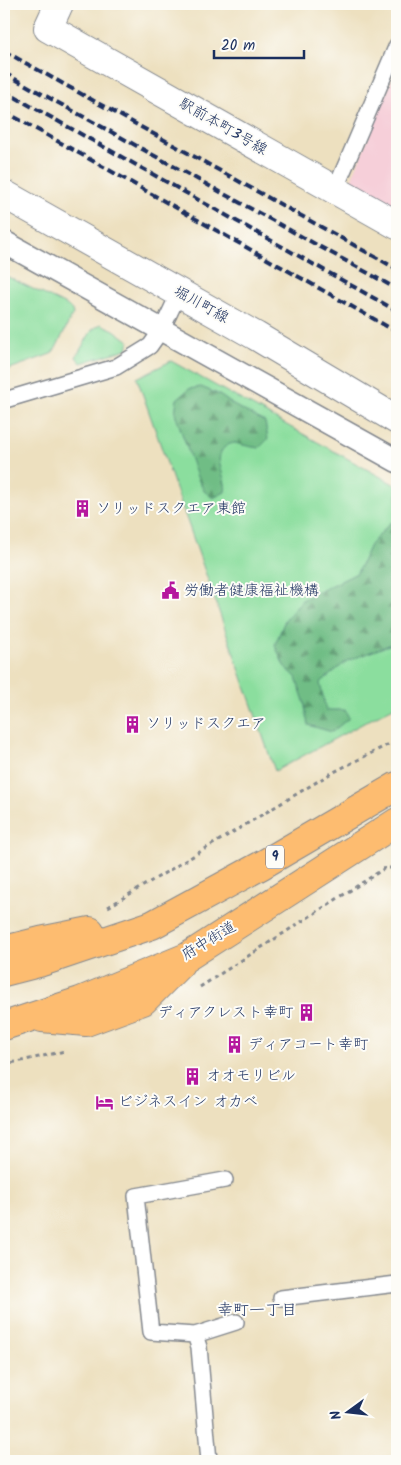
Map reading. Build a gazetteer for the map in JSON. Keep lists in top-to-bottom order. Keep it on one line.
{"streets":{"main road":["9","府中街道"],"street":["駅前本町3号線","堀川町線"]},"districts":["幸町一丁目"],"places":{"building":["ソリッドスクエア東館","ソリッドスクエア","ディアクレスト幸町","ディアコート幸町","オオモリビル"],"public building":["労働者健康福祉機構"],"hotel":["ビジネスイン オカベ"]},"scale_bar":"20 m","north":"left"}
